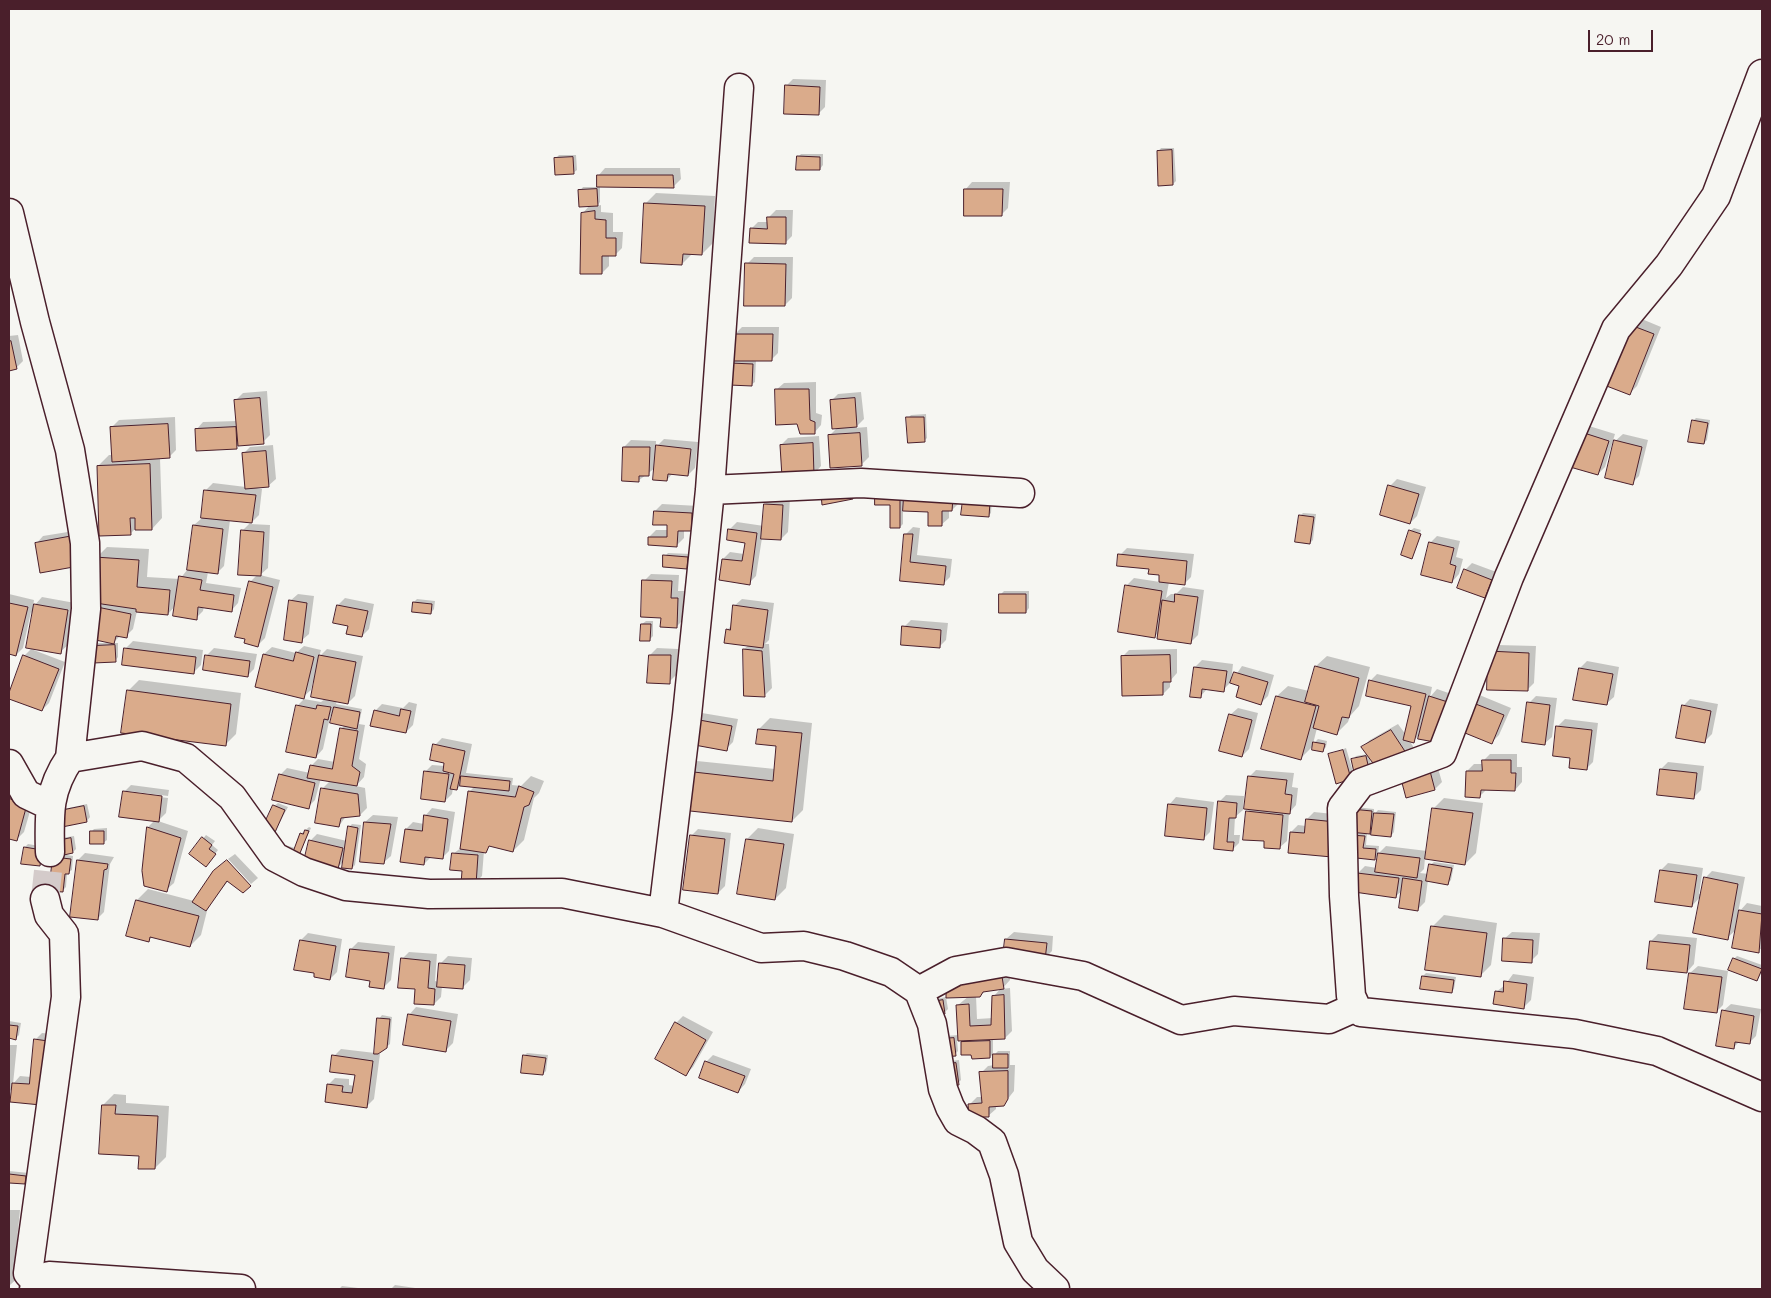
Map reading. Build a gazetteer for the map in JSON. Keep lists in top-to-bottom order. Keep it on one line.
{"scale_bar":"20 m"}
